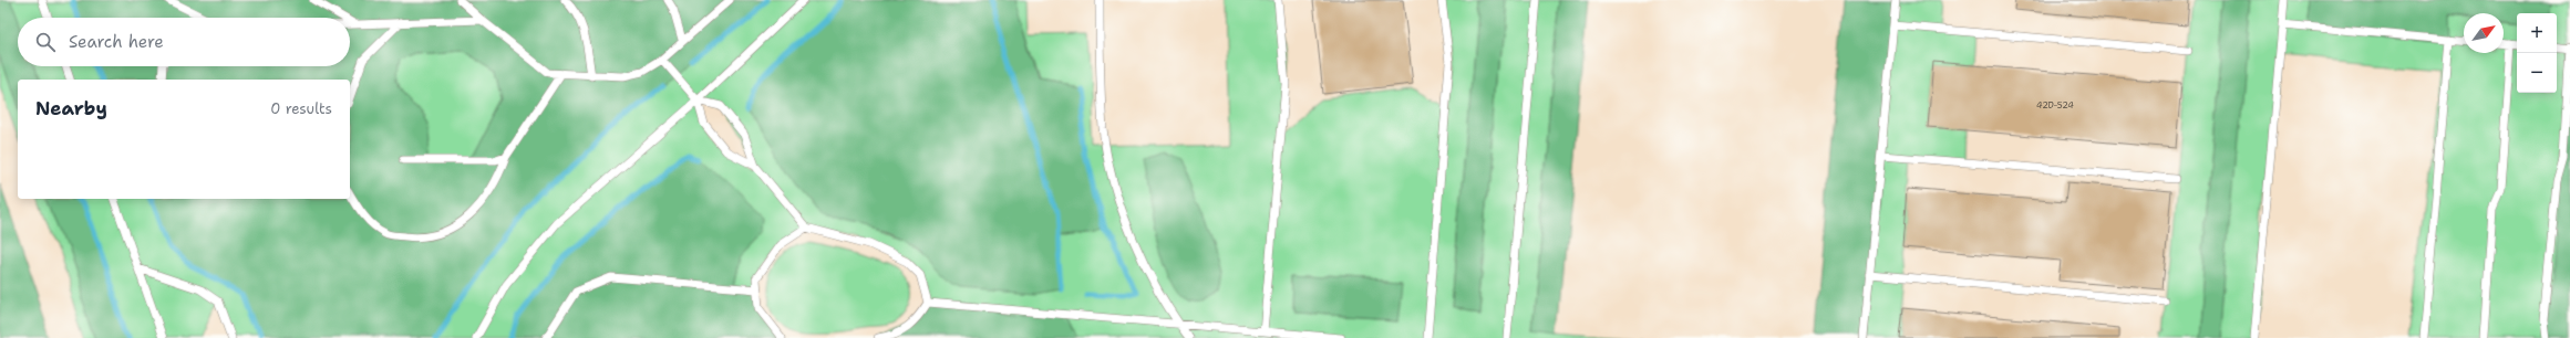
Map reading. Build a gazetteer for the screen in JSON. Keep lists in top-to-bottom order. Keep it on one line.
{"house_numbers":["42D-524"],"north":"top right","page":{"map_buttons":["+","−"],"search":"Search here","heading":["Nearby","0 results"]}}
